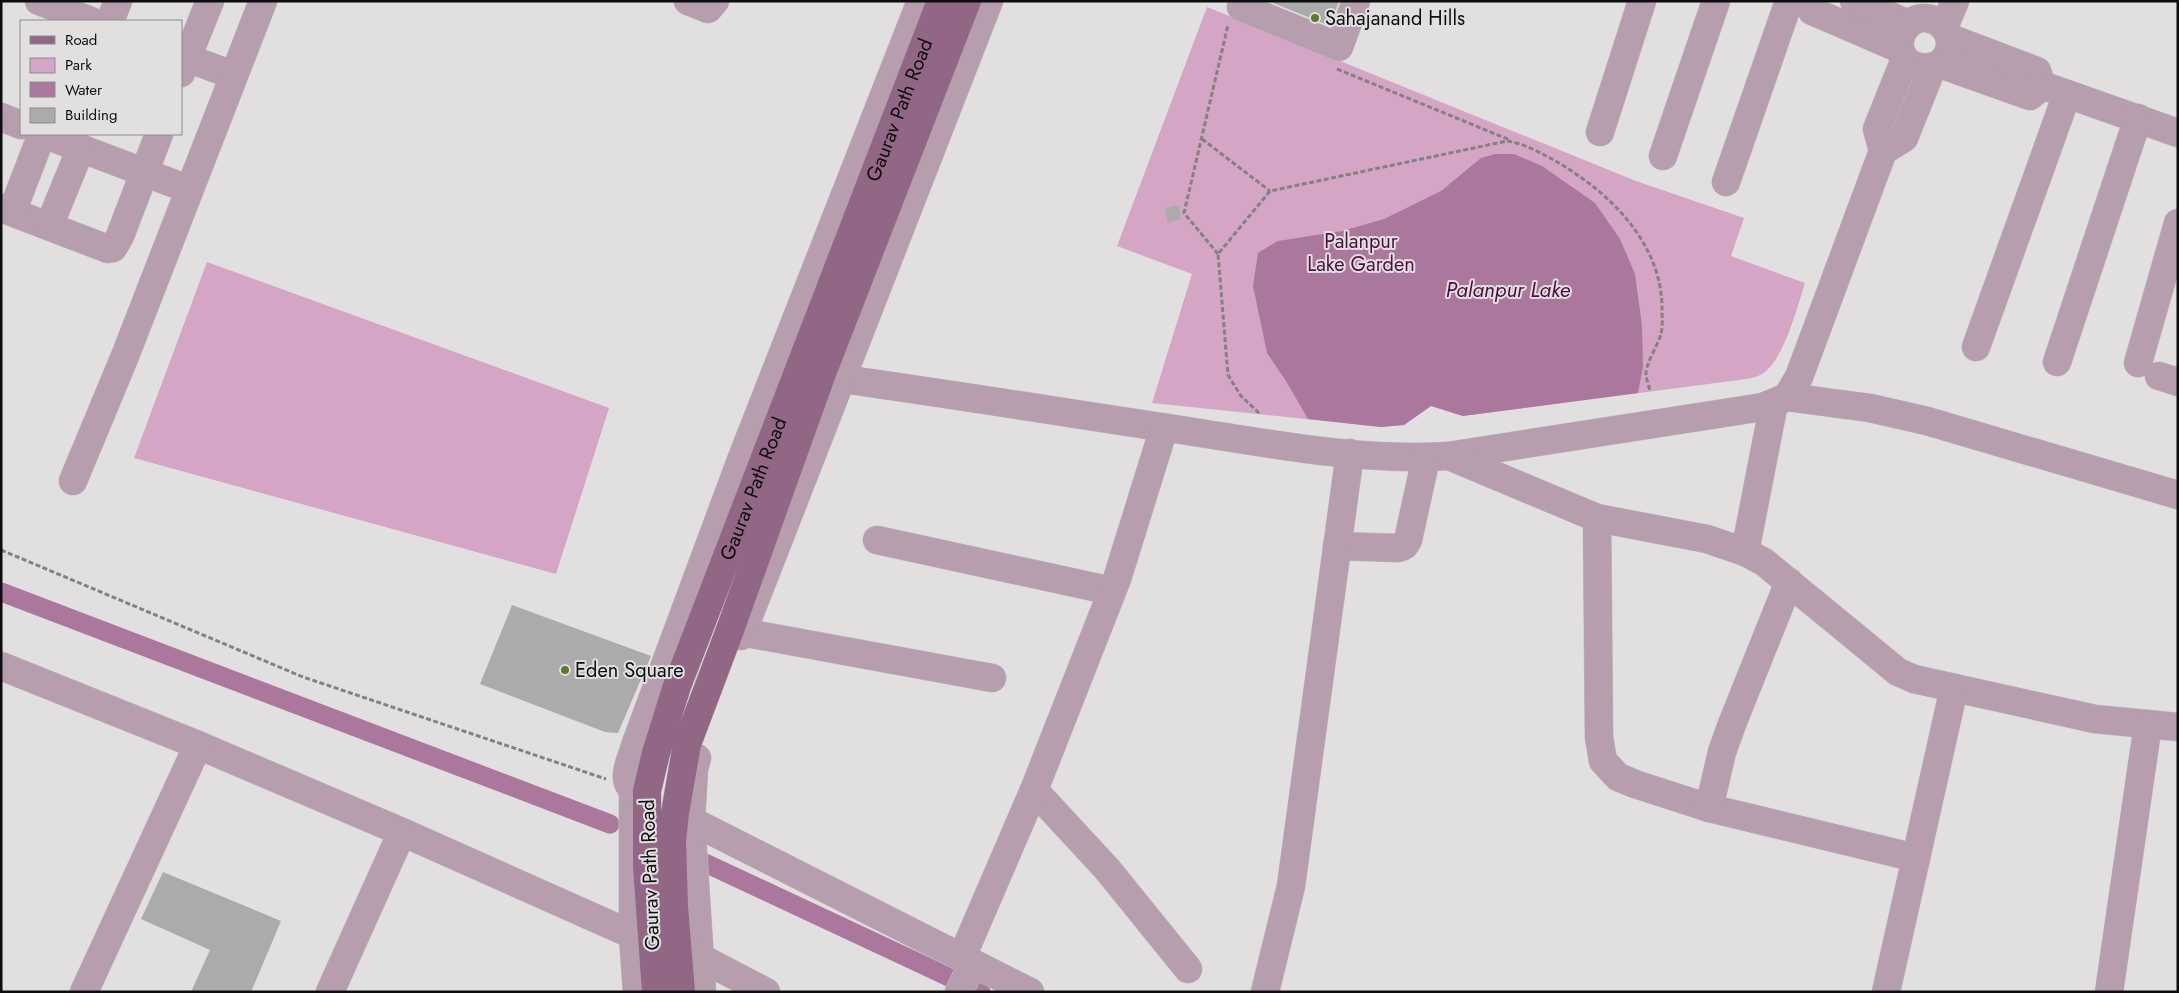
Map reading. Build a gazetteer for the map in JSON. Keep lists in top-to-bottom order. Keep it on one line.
{"streets":{"main road":["Gaurav Path Road"]},"water":["Palanpur Lake"],"parks":["Palanpur Lake Garden"],"places":["Sahajanand Hills","Eden Square"],"legend":["Road","Park","Water","Building"]}
